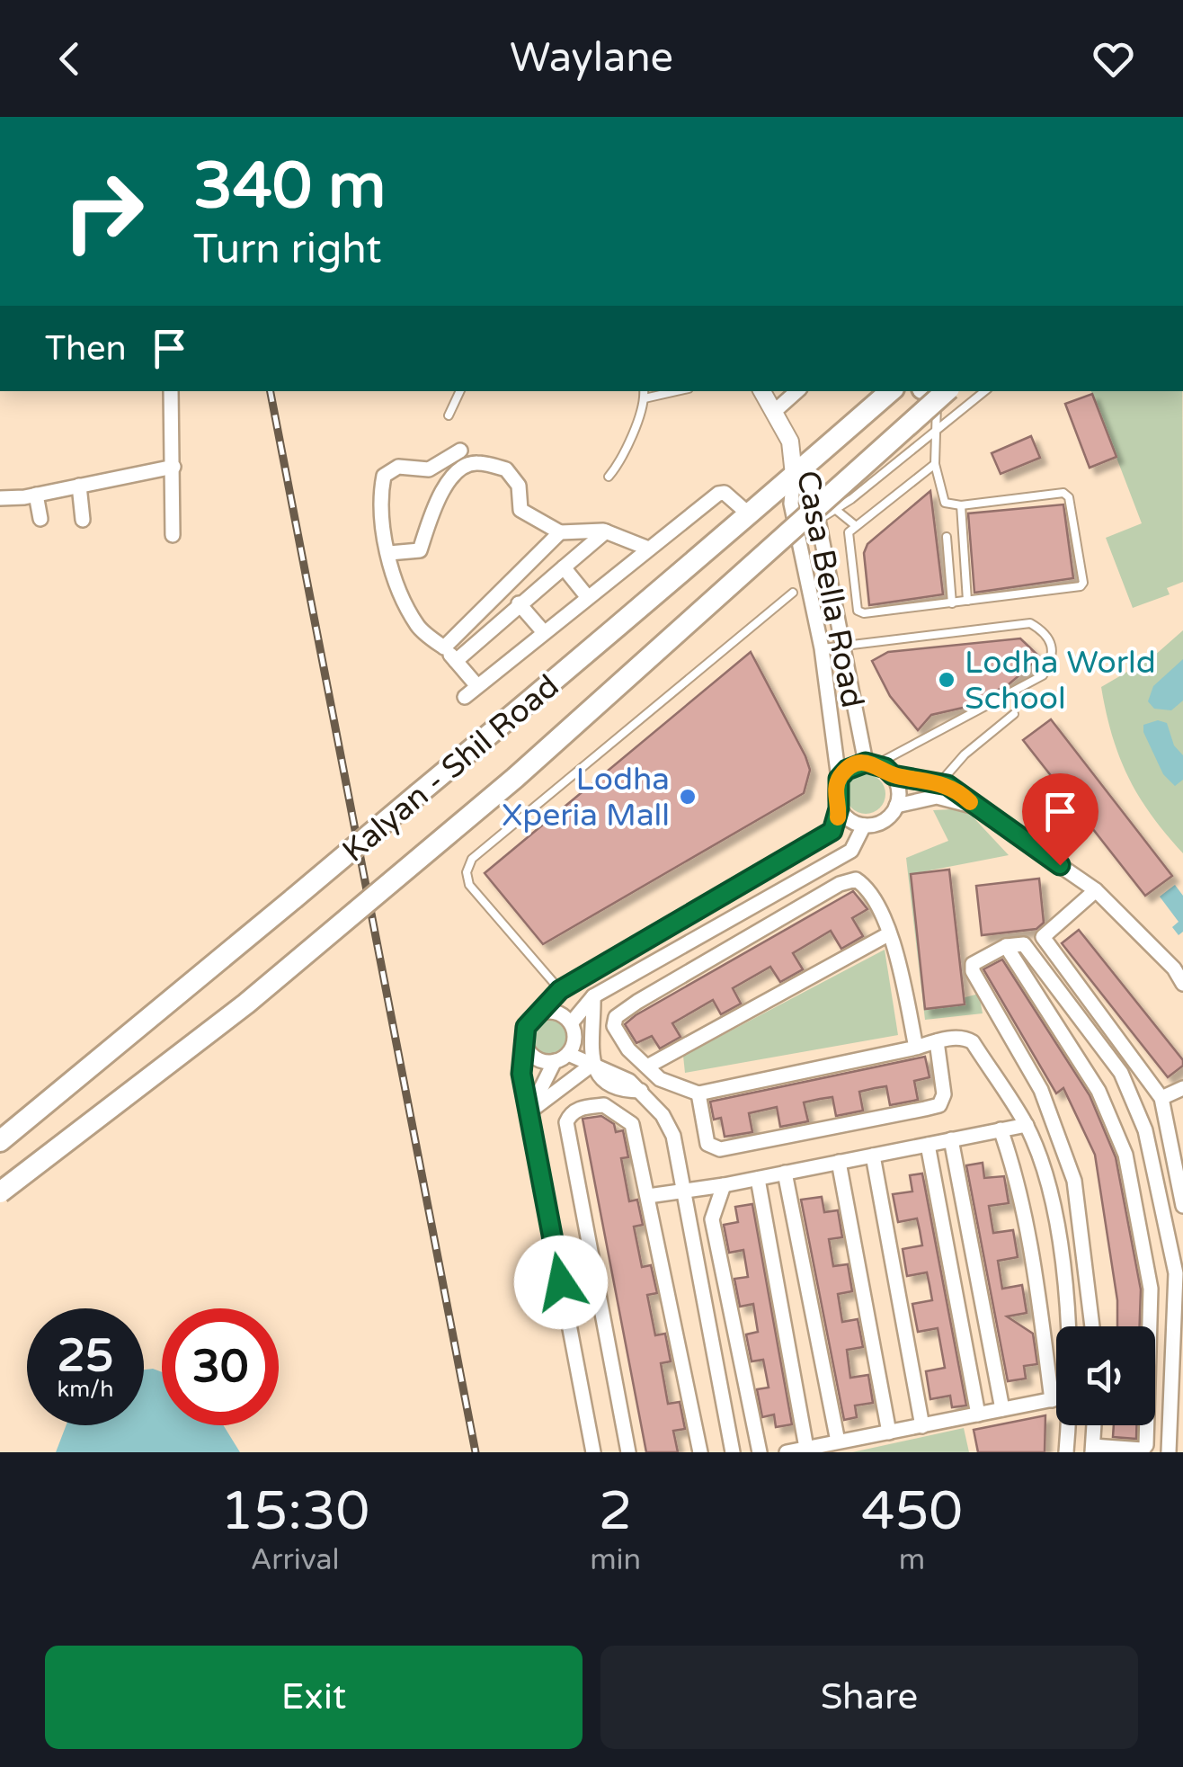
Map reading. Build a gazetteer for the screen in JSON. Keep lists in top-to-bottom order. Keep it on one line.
{"streets":{"main road":["Kalyan - Shil Road"],"street":["Casa Bella Road"]},"crossings":[["Casa Bella Road","Kalyan - Shil Road"]],"places":["Lodha World School","Lodha Xperia Mall"],"page":{"header":"Waylane","turn":["340 m","Turn right"],"then":"Then","speed":"25 km/h","limit":"30","eta":["15:30","Arrival","2","min","450","m"],"buttons":["Exit","Share"]}}
